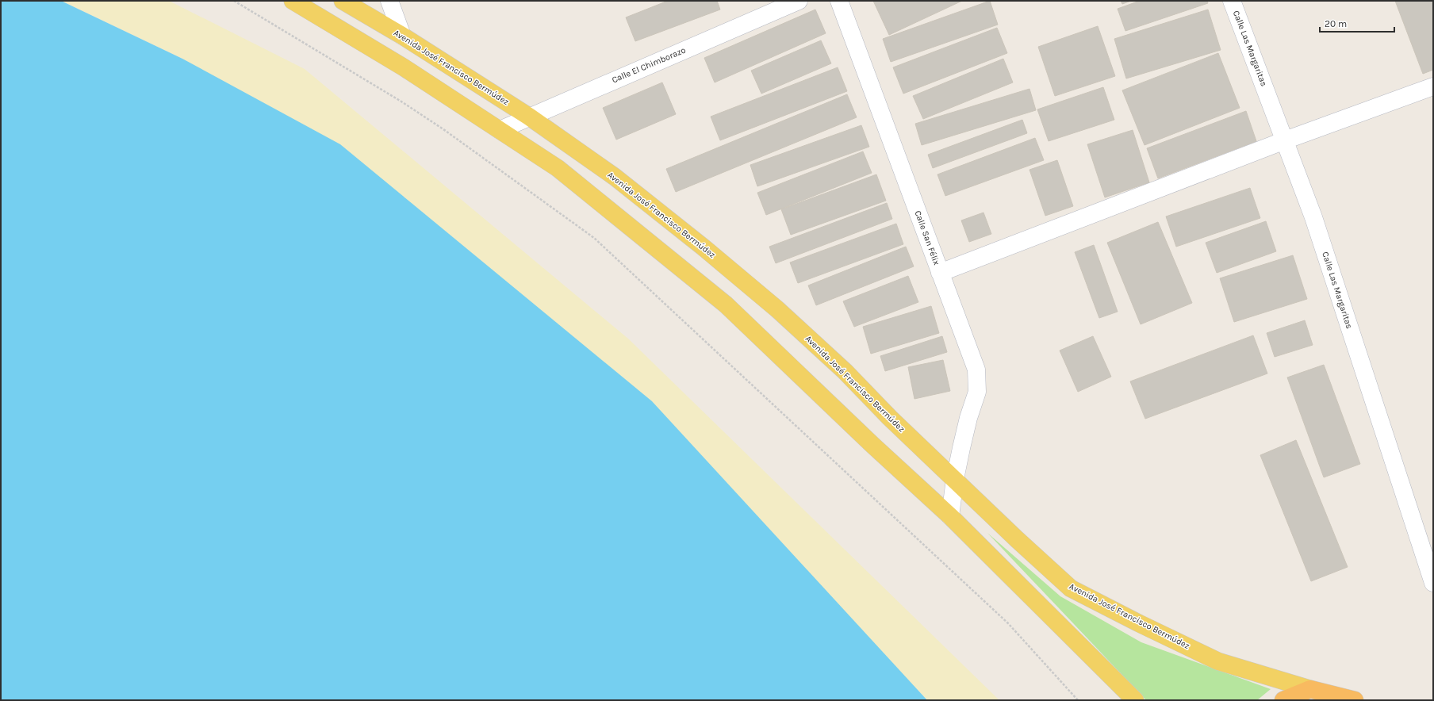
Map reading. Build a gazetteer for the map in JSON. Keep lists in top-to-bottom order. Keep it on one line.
{"streets":{"highway":["Avenida José Francisco Bermúdez"],"street":["Calle Las Margaritas","Calle El Chimborazo","Calle San Félix"]},"crossings":[["Calle El Chimborazo","Avenida José Francisco Bermúdez"],["Avenida José Francisco Bermúdez","Calle San Félix"]],"scale_bar":"20 m"}
